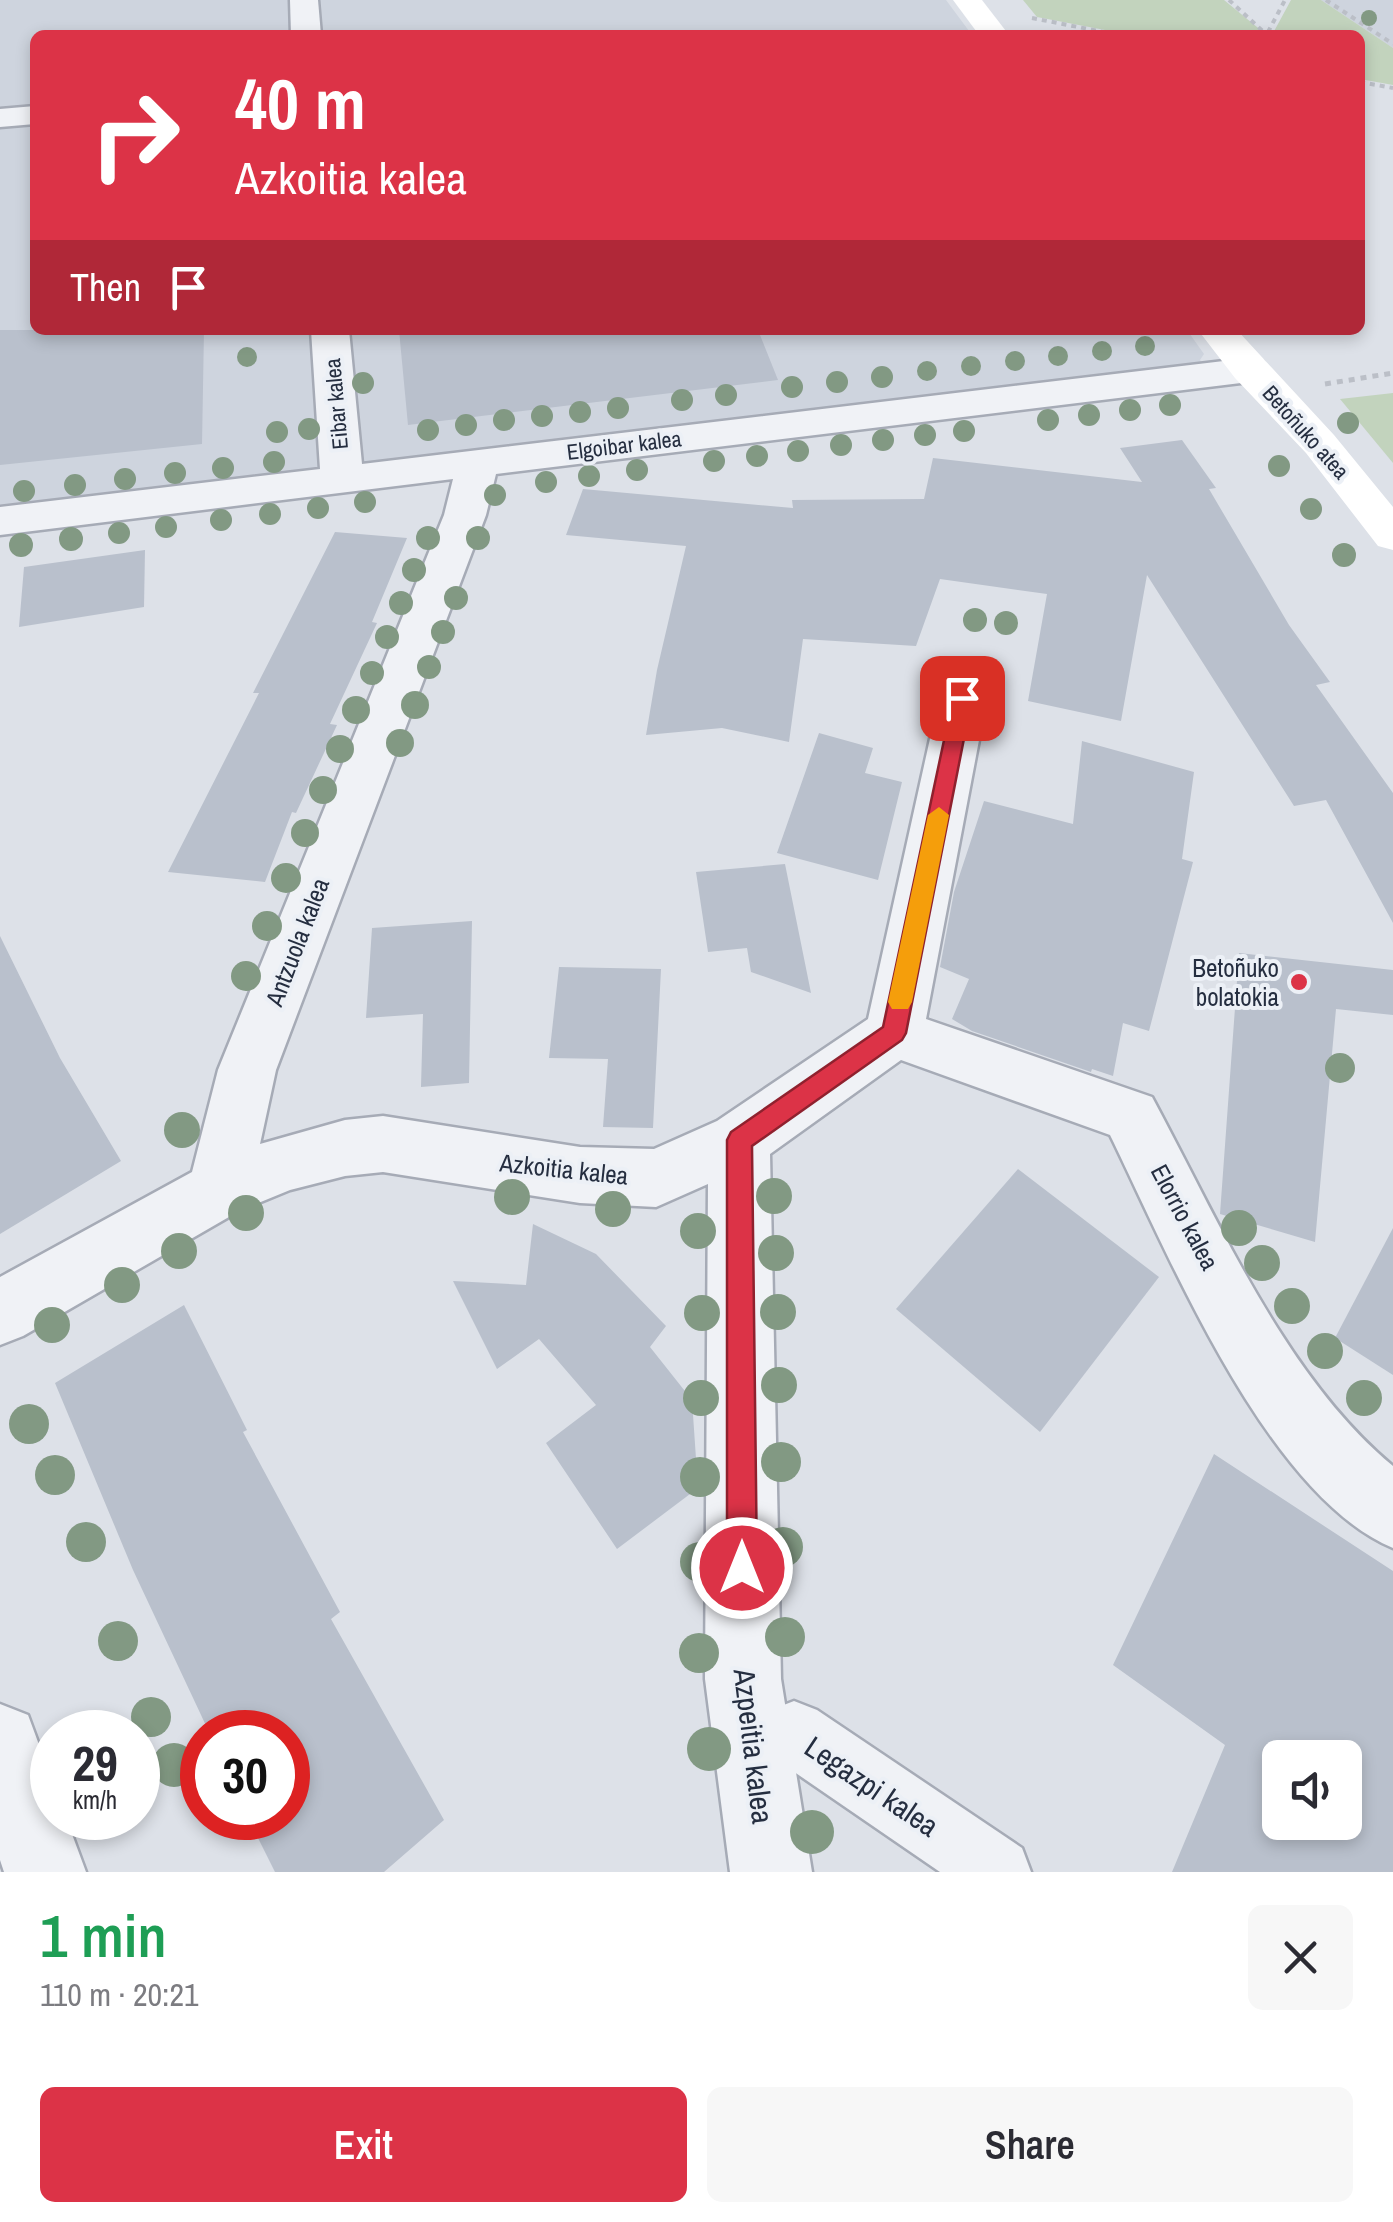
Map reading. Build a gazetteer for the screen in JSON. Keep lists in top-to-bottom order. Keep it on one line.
{"streets":{"main road":["Betoñuko atea"],"street":["Eibar kalea","Elgoibar kalea","Antzuola kalea","Azkoitia kalea","Elorrio kalea","Azpeitia kalea","Legazpi kalea"]},"crossings":[["Eibar kalea","Elgoibar kalea"],["Betoñuko atea","Elgoibar kalea"],["Elgoibar kalea","Antzuola kalea"],["Antzuola kalea","Azkoitia kalea"],["Azkoitia kalea","Elorrio kalea"],["Azkoitia kalea","Azpeitia kalea"]],"places":["Betoñuko bolatokia"],"page":{"turn":["40 m","Azkoitia kalea"],"then":"Then","speed":"29 km/h","limit":"30","heading":["1 min","110 m · 20:21"],"buttons":["Exit","Share"]}}
